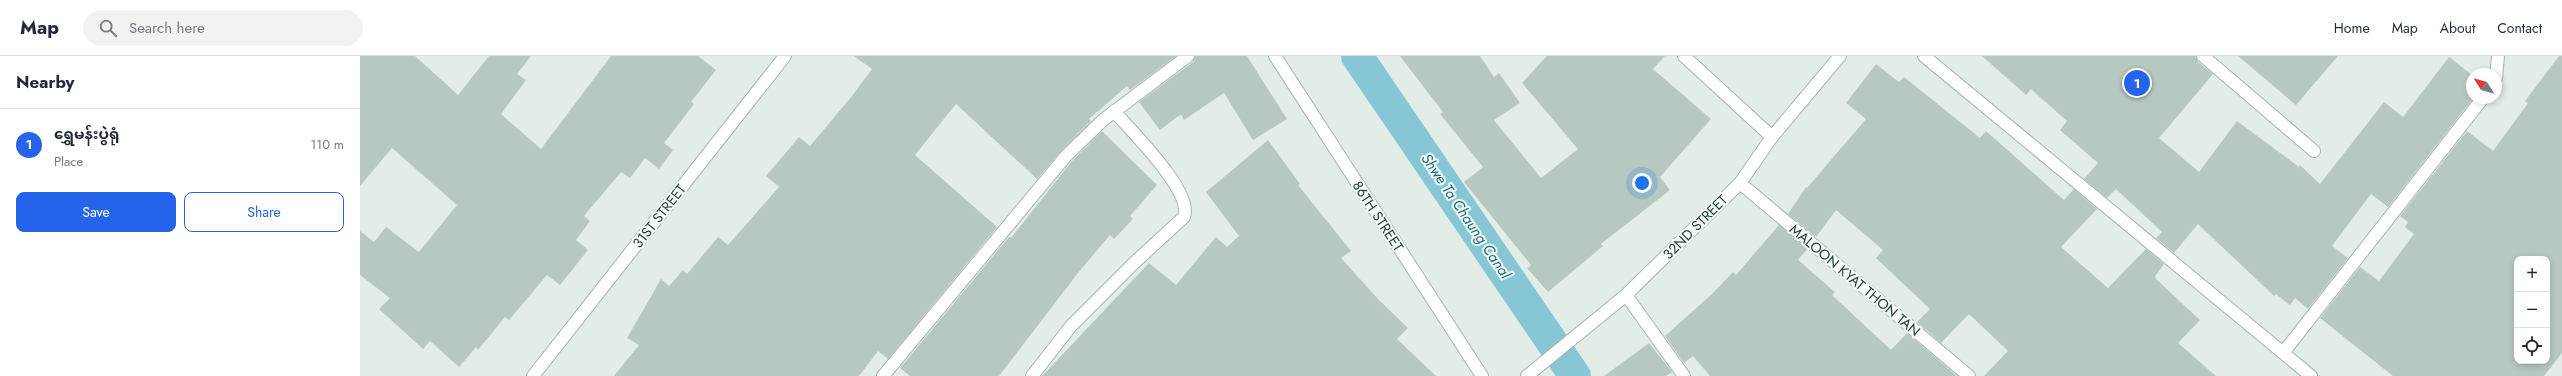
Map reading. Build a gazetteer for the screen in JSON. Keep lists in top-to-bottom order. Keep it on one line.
{"streets":{"street":["31ST STREET","86TH STREET","32ND STREET","MALOON KYAT THON TAN"]},"crossings":[["32ND STREET","MALOON KYAT THON TAN"]],"water":["Shwe Ta Chaung Canal"],"north":"top left","page":{"header":"Map","search":"Search here","nav":["Home","Map","About","Contact"],"heading":"Nearby","pins":"1","list":[{"mark":"1","name":"ရွှေမန်းပွဲရုံ","note":"Place","value":"110 m"}],"buttons":["Save","Share"],"map_buttons":["+","−"]}}
